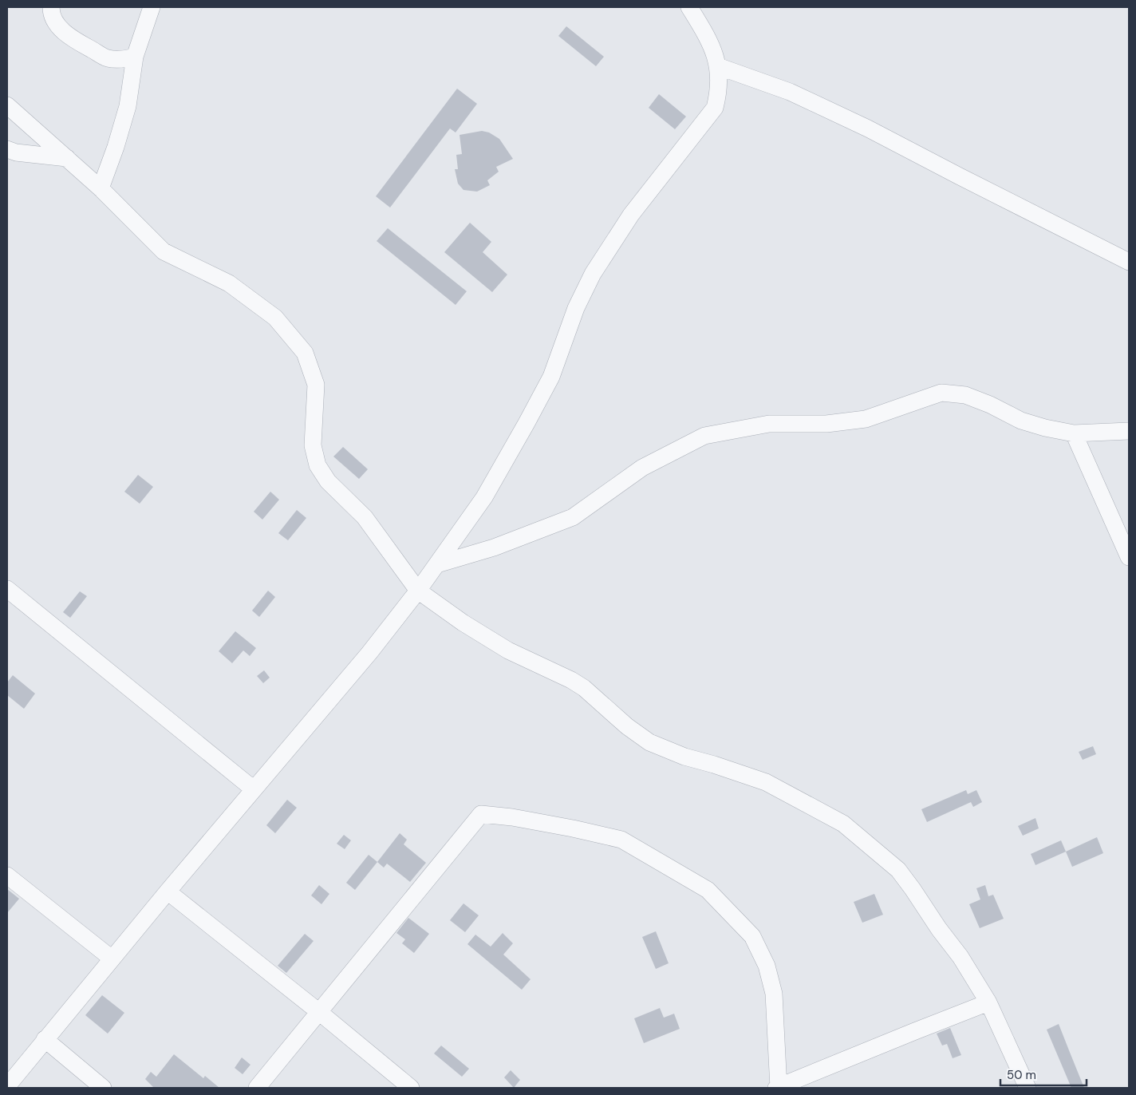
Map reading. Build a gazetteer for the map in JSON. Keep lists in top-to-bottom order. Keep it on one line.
{"scale_bar":"50 m"}
